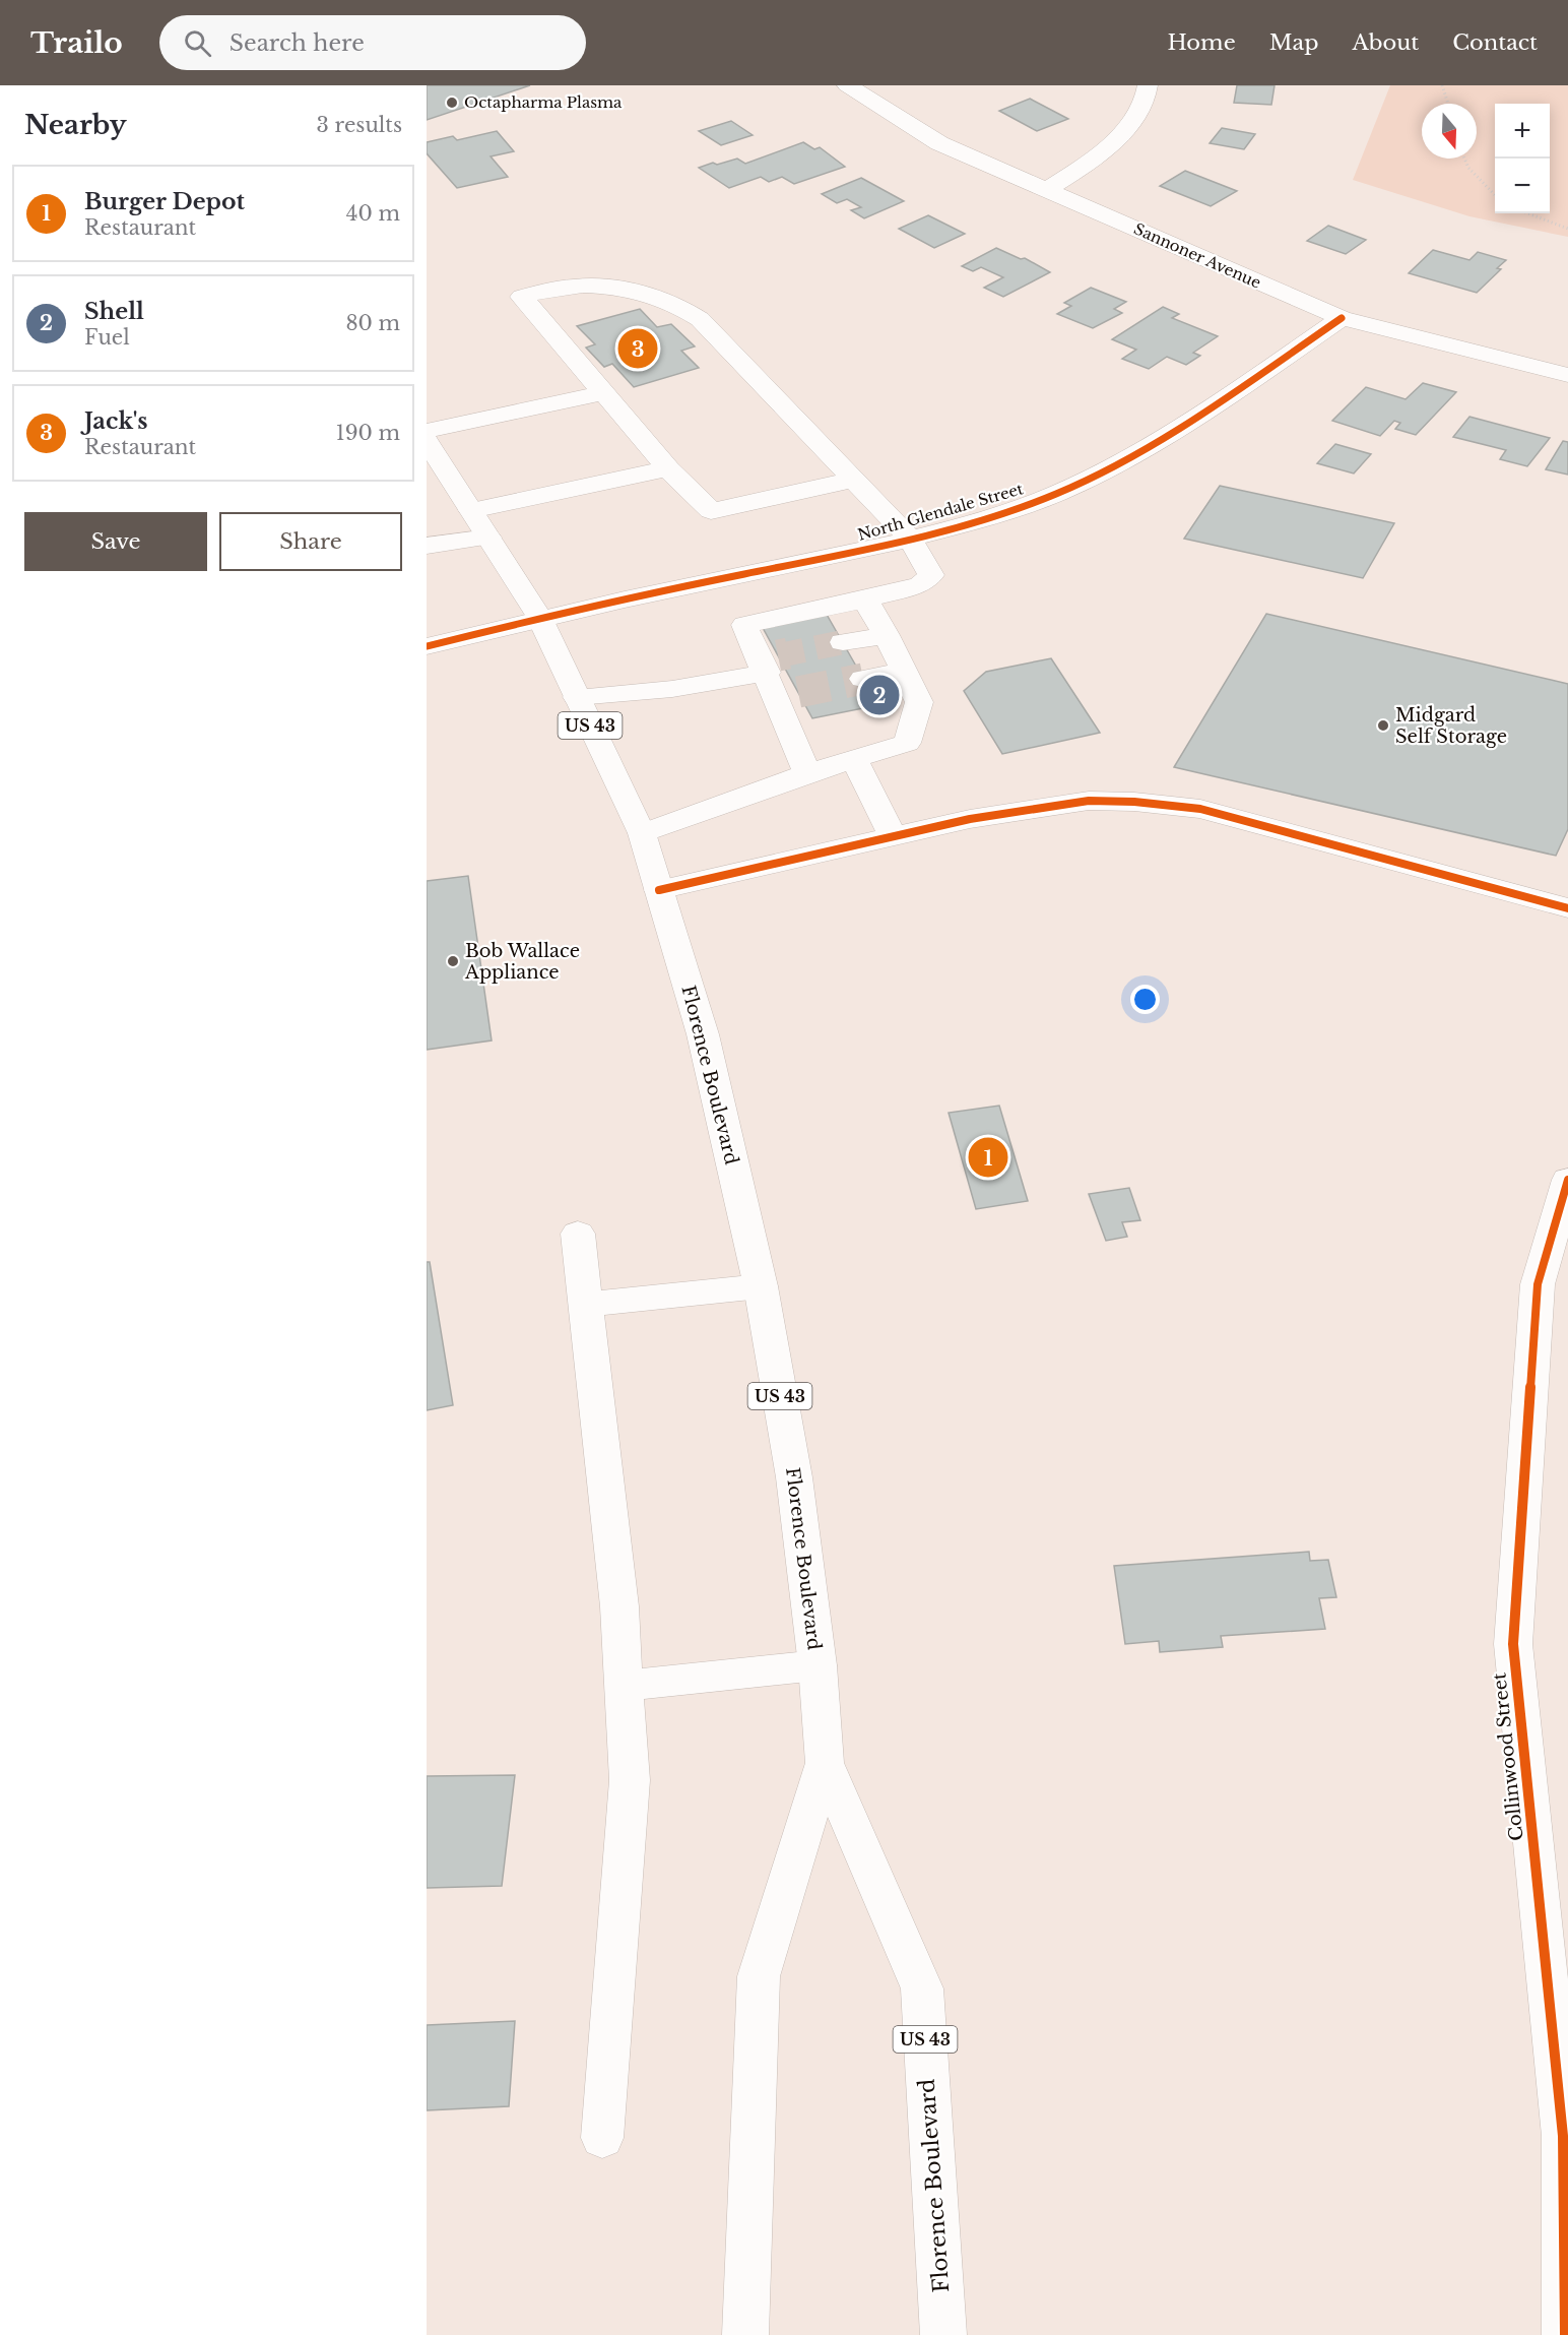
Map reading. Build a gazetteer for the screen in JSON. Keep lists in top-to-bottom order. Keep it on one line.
{"streets":{"main road":["Sannoner Avenue","North Glendale Street","US 43","Florence Boulevard","Collinwood Street"]},"crossings":[["Sannoner Avenue","North Glendale Street"],["North Glendale Street","Florence Boulevard"]],"places":["Octapharma Plasma","Midgard Self Storage","Bob Wallace Appliance"],"north":"bottom","page":{"header":"Trailo","search":"Search here","nav":["Home","Map","About","Contact"],"heading":["Nearby","3 results"],"map_buttons":["+","−"],"list":[{"mark":"1","name":"Burger Depot","note":"Restaurant","value":"40 m"},{"mark":"2","name":"Shell","note":"Fuel","value":"80 m"},{"mark":"3","name":"Jack's","note":"Restaurant","value":"190 m"}],"pins":["3","2","1"],"buttons":["Save","Share"]}}
